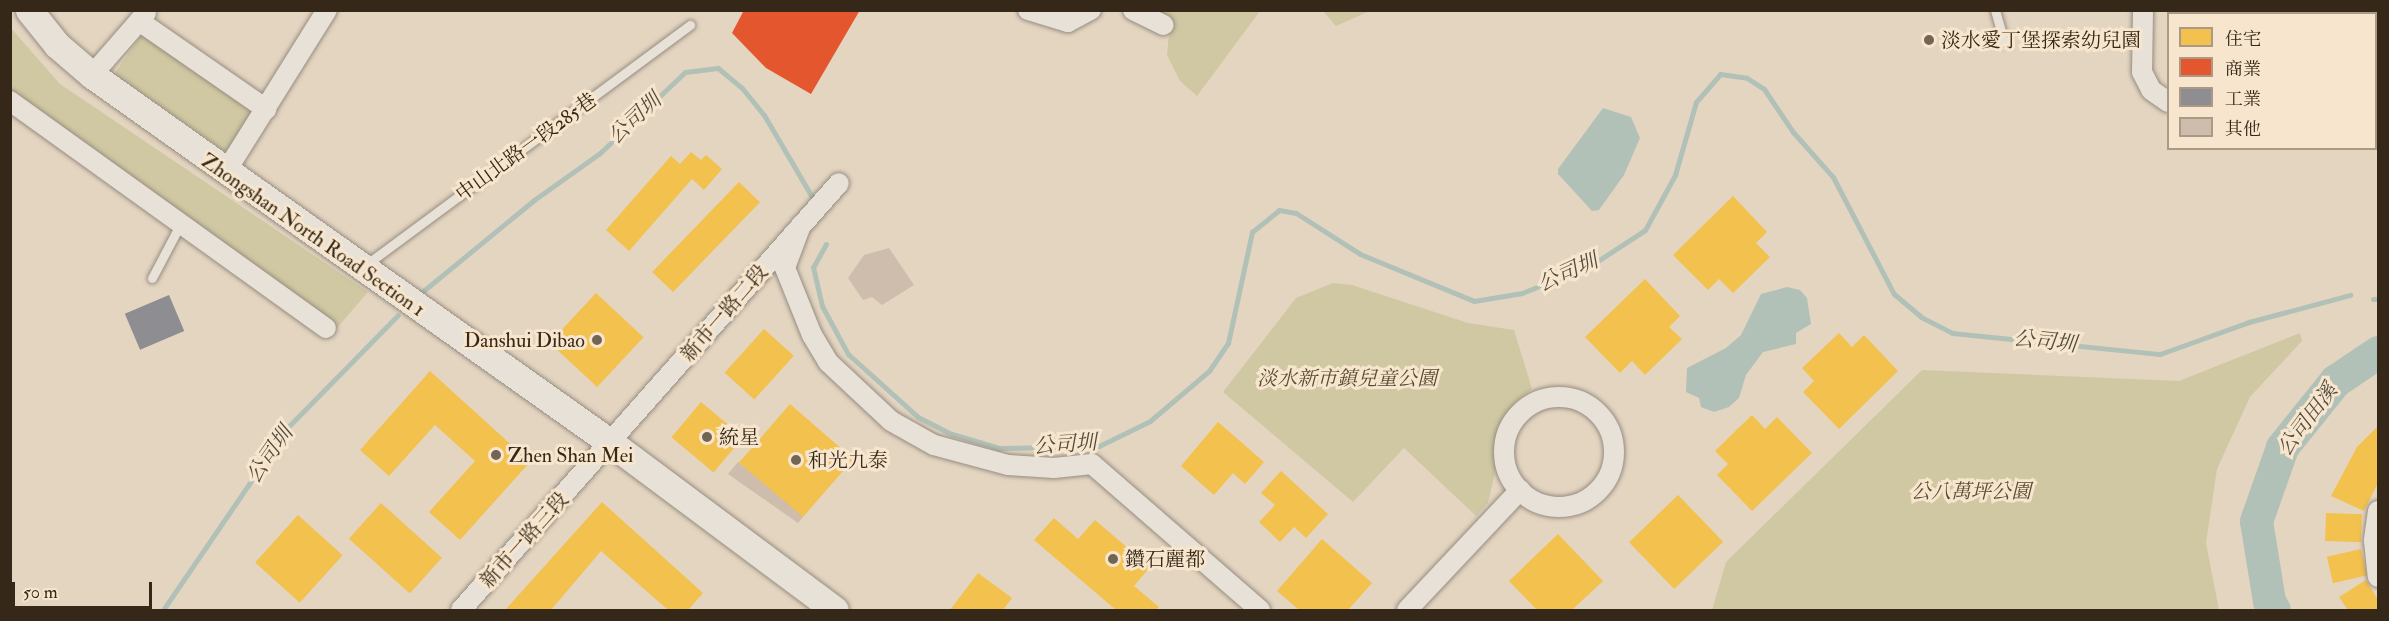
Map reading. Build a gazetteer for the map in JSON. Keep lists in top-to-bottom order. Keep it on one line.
{"streets":{"street":["Zhongshan North Road Section 1","新市一路二段","新市一路三段"],"lane":["中山北路一段285巷"]},"crossings":[["中山北路一段285巷","Zhongshan North Road Section 1"],["Zhongshan North Road Section 1","新市一路二段"],["Zhongshan North Road Section 1","新市一路三段"],["新市一路二段","新市一路三段"]],"water":["公司圳","公司田溪"],"parks":["淡水新市鎮兒童公園","公八萬坪公園"],"places":["淡水愛丁堡探索幼兒園","Danshui Dibao","統星","Zhen Shan Mei","和光九泰","鑽石麗都"],"legend":["住宅","商業","工業","其他"],"scale_bar":"50 m"}
